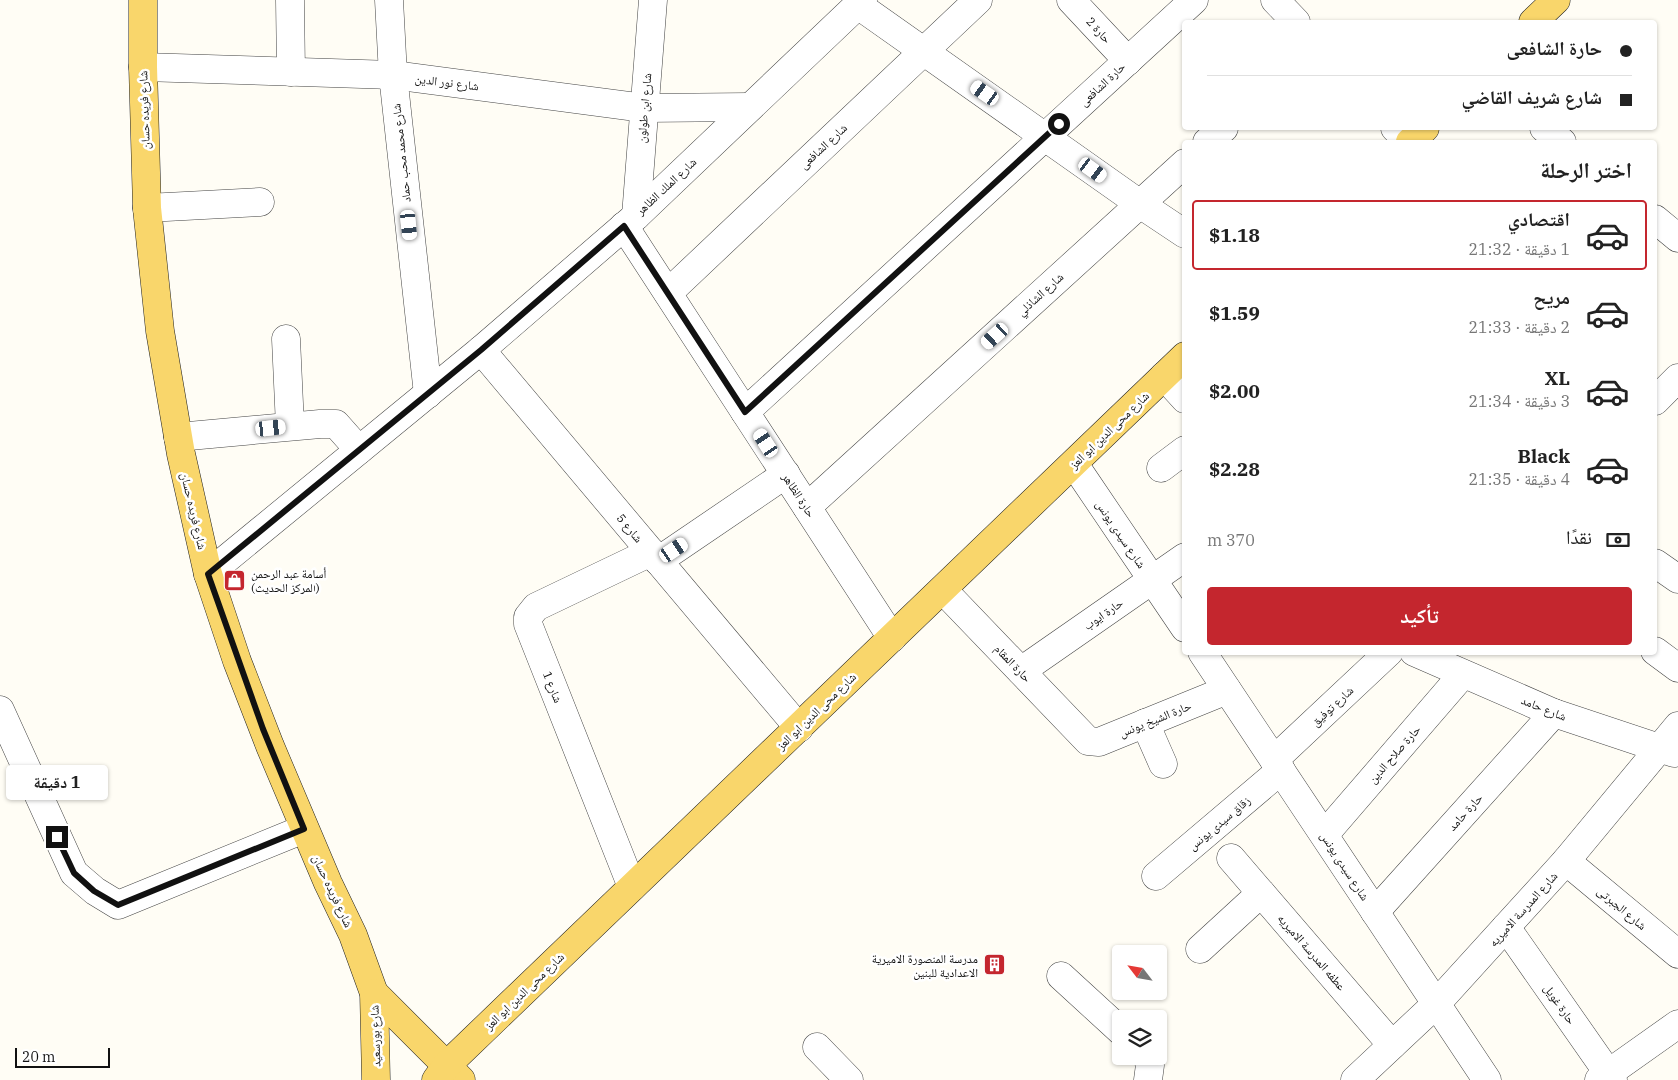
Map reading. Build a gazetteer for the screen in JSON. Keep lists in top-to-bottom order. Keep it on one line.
{"streets":{"main road":["شارع فريده حسان","شارع محى الدين ابو العز","شارع بورسعيد"],"street":["حارة 2","شارع نور الدين","حارة الشافعى","شارع ابن طولون","شارع الشافعى","شارع محمد محب حماد","شارع الملك الظاهر","شارع الشاذلي","حارة الظاهر","شارع 5","شارع سيدى يونس","حارة ايوب","حارة المقام","شارع 1","شارع توفيق","شارع حامد","حارة الشيخ يونس","حارة صلاح الدين","حارة حامد","زقاق سيدى يونس","شارع الجبرتى","شارع المدرسة الاميريه","عطفه المدرسة الاميريه","حارة غويل"]},"crossings":[["حارة 2","حارة الشافعى"],["شارع نور الدين","شارع ابن طولون"],["شارع نور الدين","شارع فريده حسان"],["شارع نور الدين","شارع محمد محب حماد"],["شارع نور الدين","شارع الملك الظاهر"],["حارة الشافعى","حارة الظاهر"],["شارع ابن طولون","شارع الملك الظاهر"],["شارع ابن طولون","حارة الظاهر"],["شارع فريده حسان","شارع الملك الظاهر"],["شارع فريده حسان","شارع بورسعيد"],["شارع الشافعى","حارة الظاهر"],["شارع محمد محب حماد","شارع الملك الظاهر"],["شارع الملك الظاهر","حارة الظاهر"],["شارع الملك الظاهر","شارع 5"],["شارع الشاذلي","حارة الظاهر"],["شارع محى الدين ابو العز","حارة الظاهر"],["شارع محى الدين ابو العز","شارع 5"],["شارع محى الدين ابو العز","شارع سيدى يونس"],["شارع محى الدين ابو العز","حارة المقام"],["شارع محى الدين ابو العز","شارع 1"],["شارع 5","شارع 1"],["شارع سيدى يونس","حارة ايوب"],["شارع سيدى يونس","شارع توفيق"],["شارع سيدى يونس","حارة الشيخ يونس"],["شارع سيدى يونس","حارة صلاح الدين"],["شارع سيدى يونس","حارة حامد"],["شارع سيدى يونس","زقاق سيدى يونس"],["شارع سيدى يونس","شارع المدرسة الاميريه"],["حارة ايوب","حارة المقام"],["حارة المقام","حارة الشيخ يونس"],["شارع توفيق","زقاق سيدى يونس"],["شارع حامد","حارة صلاح الدين"],["شارع حامد","حارة حامد"],["شارع حامد","شارع المدرسة الاميريه"],["شارع الجبرتى","شارع المدرسة الاميريه"],["شارع المدرسة الاميريه","عطفه المدرسة الاميريه"],["شارع المدرسة الاميريه","حارة غويل"]],"places":{"shop":["أسامة عبد الرحمن (المركز الحديث)"],"building":["مدرسة المنصورة الاميرية الاعدادية للبنين"]},"scale_bar":"20 m","north":"top left","page":{"banner":["حارة الشافعى","شارع شريف القاضي"],"heading":"اختر الرحلة","list":[{"name":"اقتصادي","note":"1 دقيقة · 21:32","value":"$1.18"},{"name":"مريح","note":"2 دقيقة · 21:33","value":"$1.59"},{"name":"XL","note":"3 دقيقة · 21:34","value":"$2.00"},{"name":"Black","note":"4 دقيقة · 21:35","value":"$2.28"}],"pay":["نقدًا","370 m"],"buttons":"تأكيد","bubble":"1 دقيقة","scale":"20 m"}}
